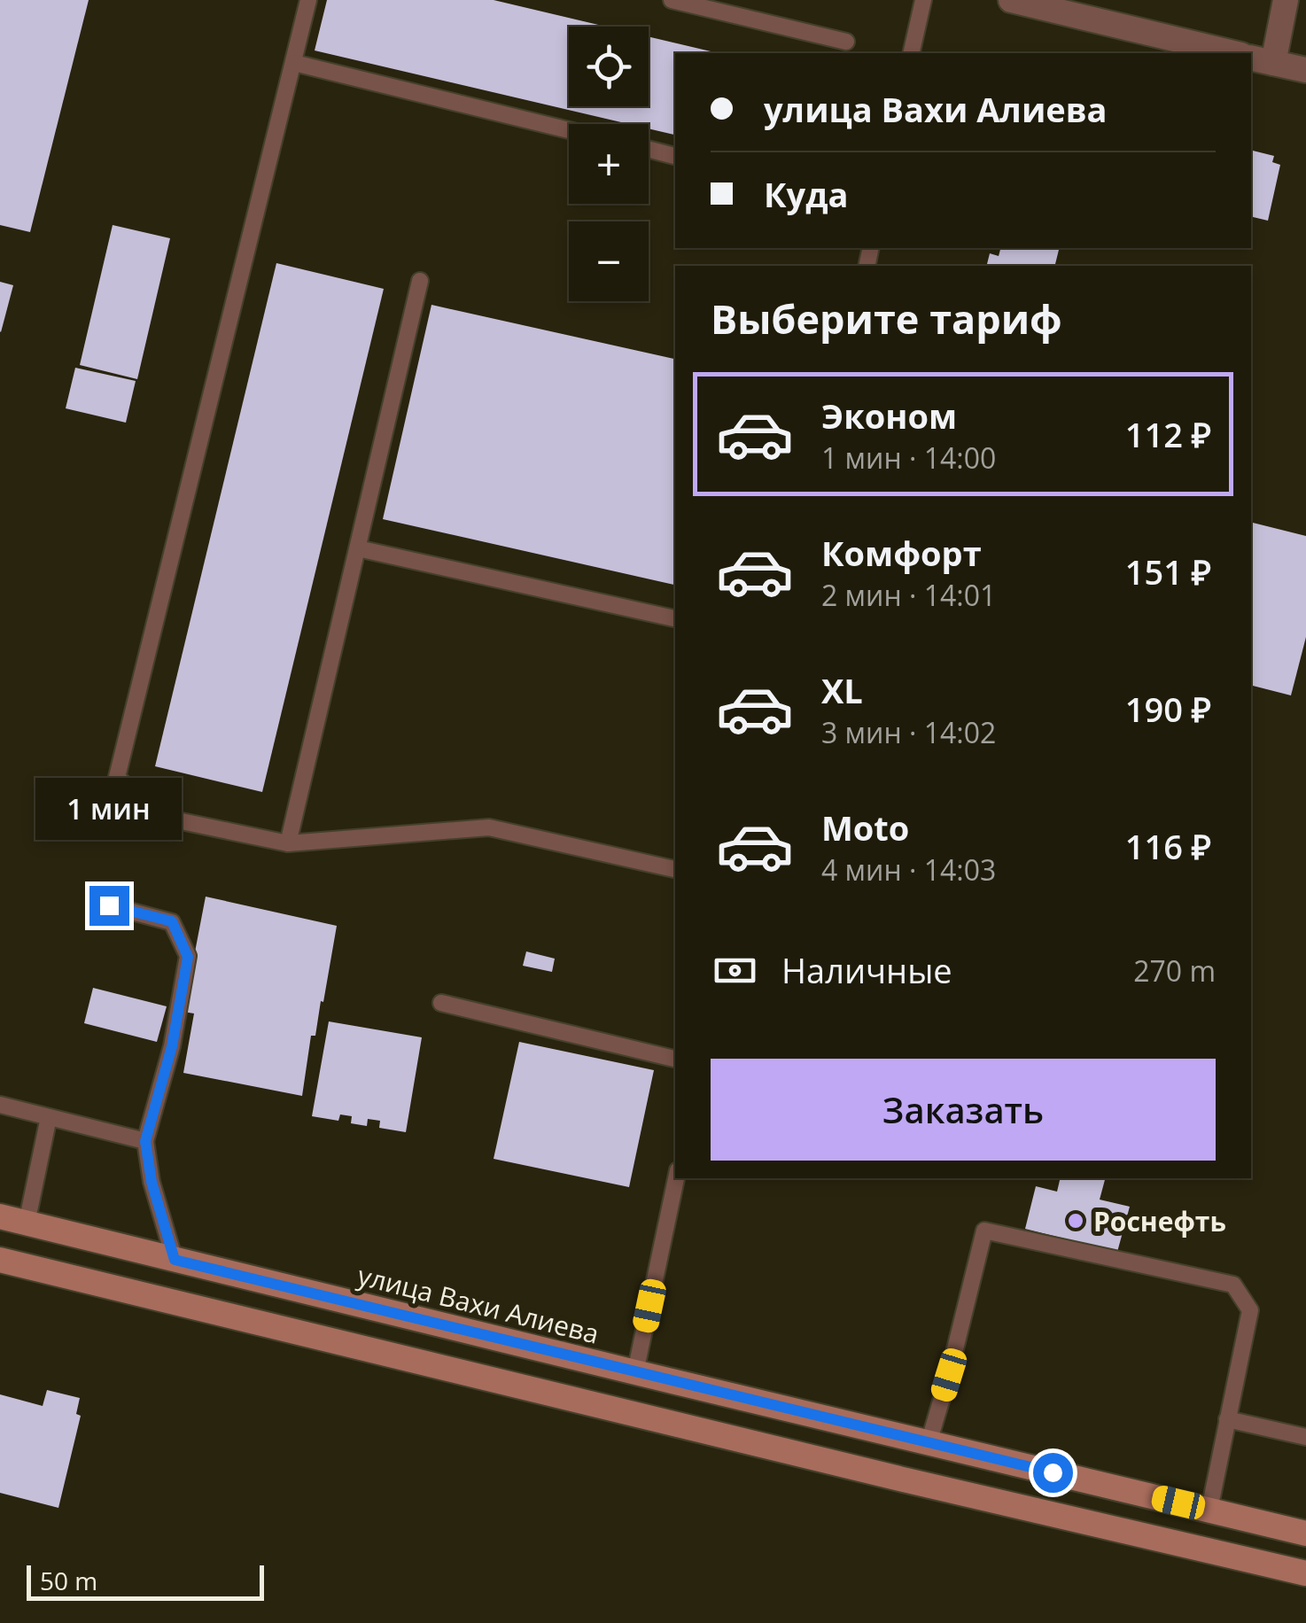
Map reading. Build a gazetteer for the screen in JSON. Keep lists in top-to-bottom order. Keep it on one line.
{"streets":{"main road":["улица Вахи Алиева"]},"places":["Роснефть"],"scale_bar":"50 m","page":{"map_buttons":["+","−"],"banner":["улица Вахи Алиева","Куда"],"heading":"Выберите тариф","list":[{"name":"Эконом","note":"1 мин · 14:00","value":"112 ₽"},{"name":"Комфорт","note":"2 мин · 14:01","value":"151 ₽"},{"name":"XL","note":"3 мин · 14:02","value":"190 ₽"},{"name":"Moto","note":"4 мин · 14:03","value":"116 ₽"}],"bubble":"1 мин","pay":["Наличные","270 m"],"buttons":"Заказать","scale":"50 m"}}
